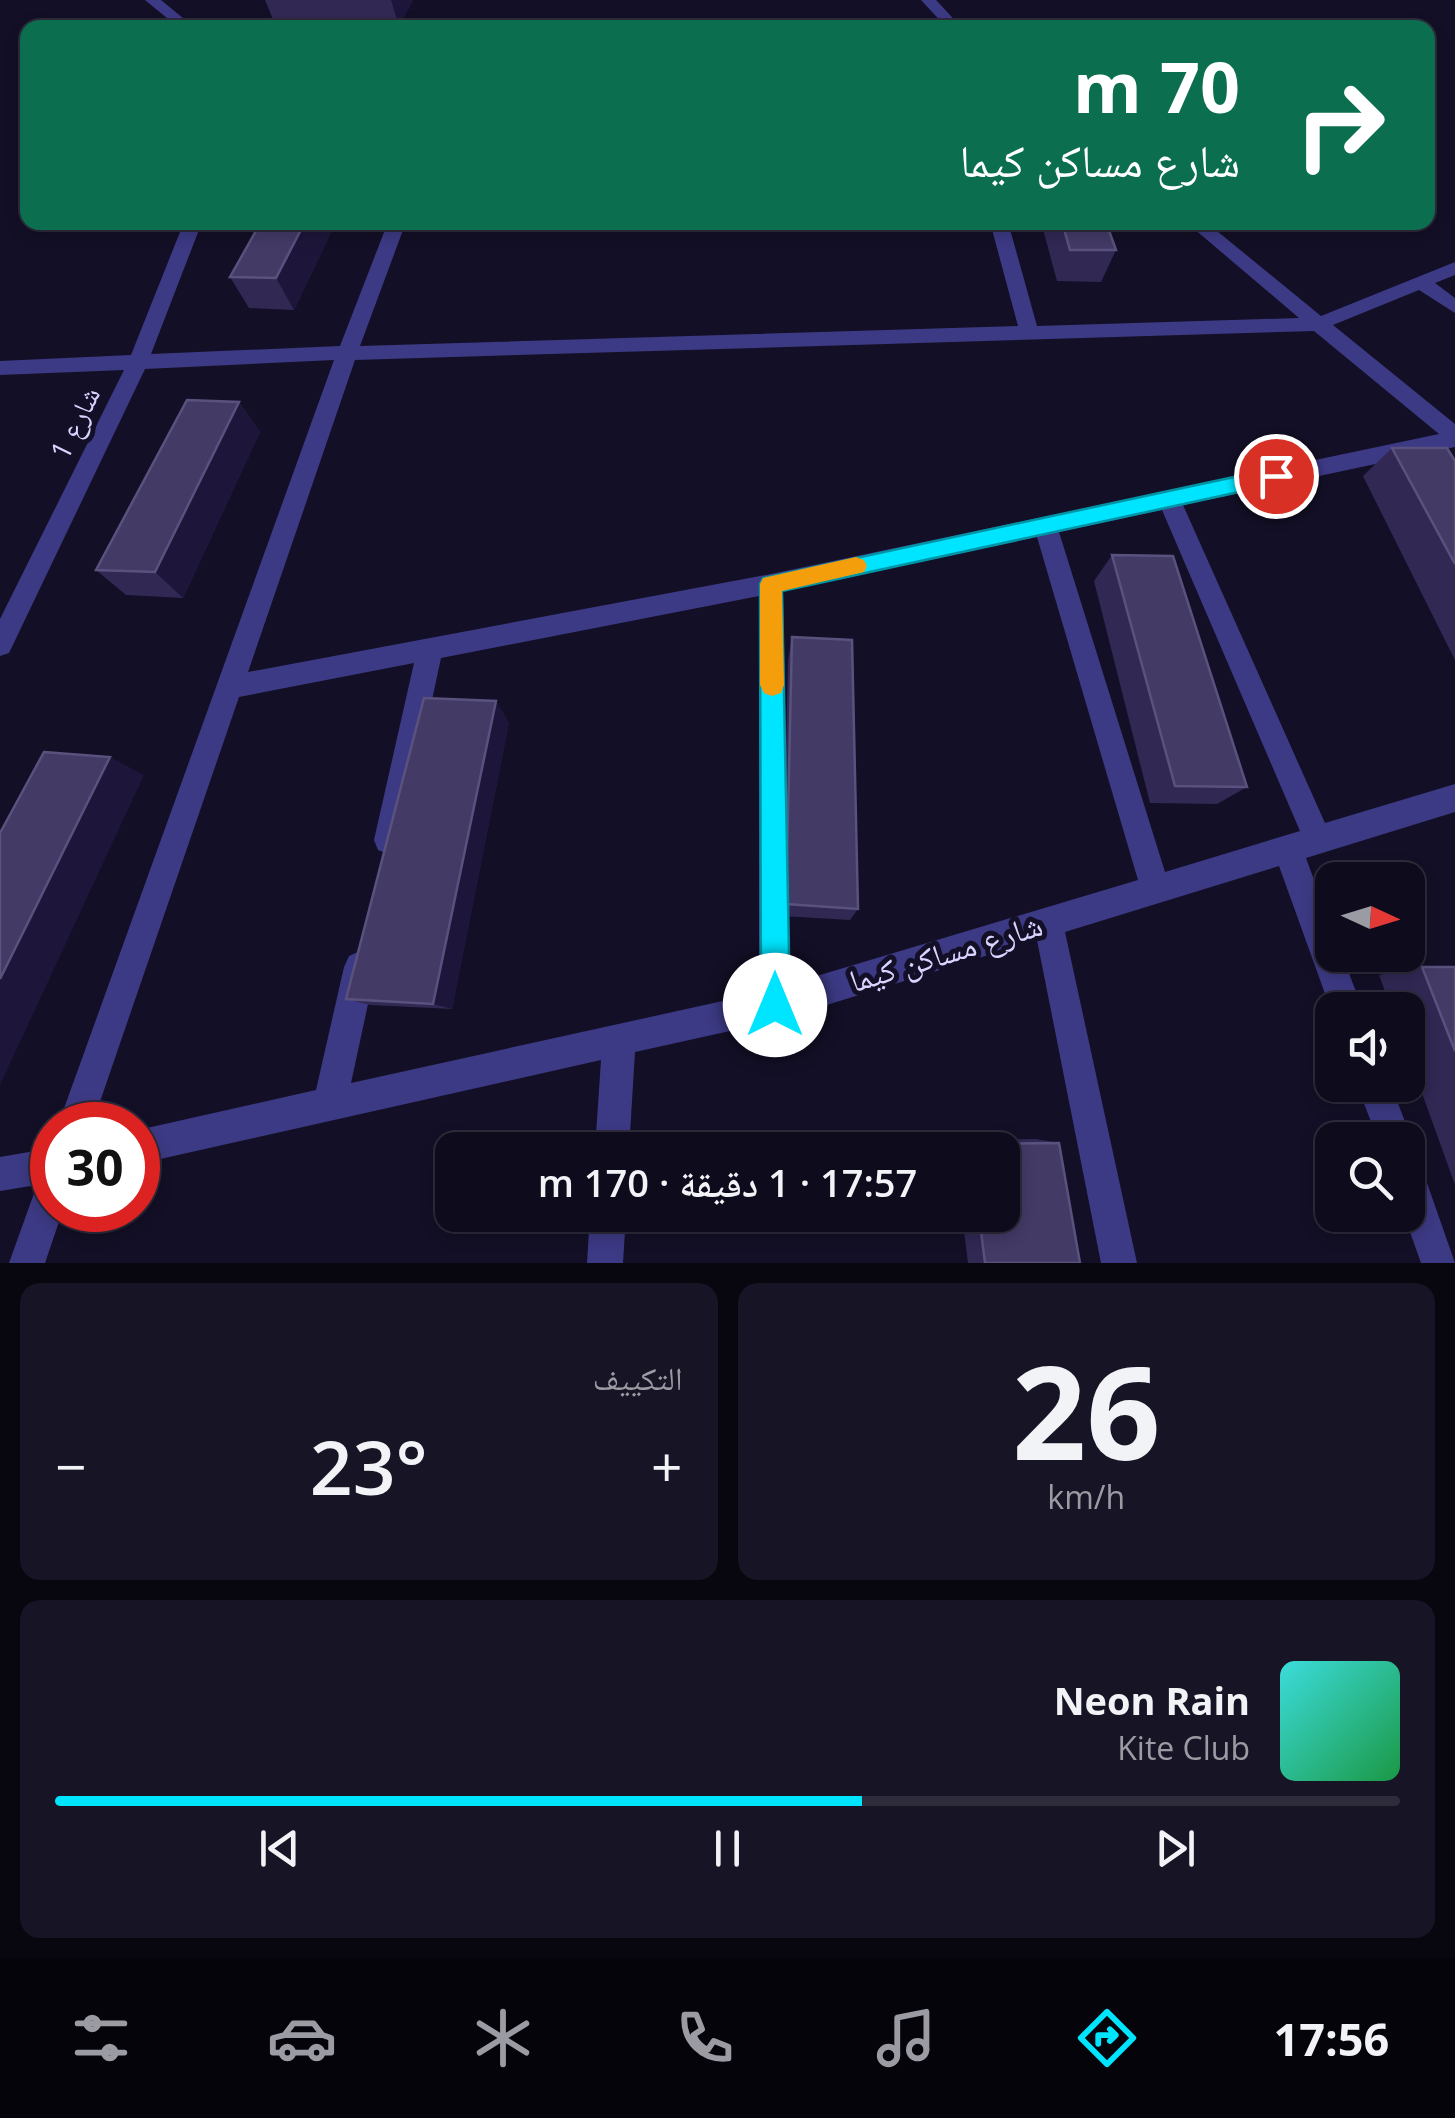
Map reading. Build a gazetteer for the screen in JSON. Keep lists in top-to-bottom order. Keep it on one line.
{"streets":{"street":["شارع 1","شارع مساكن كيما"]},"north":"right","page":{"turn":["70 m","شارع مساكن كيما"],"limit":"30","trip":"17:57 · 1 دقيقة · 170 m","tile":[["26","km/h"],"التكييف"],"heat":["−","23°","+"],"song":["Neon Rain","Kite Club"],"tabs":"17:56"}}
